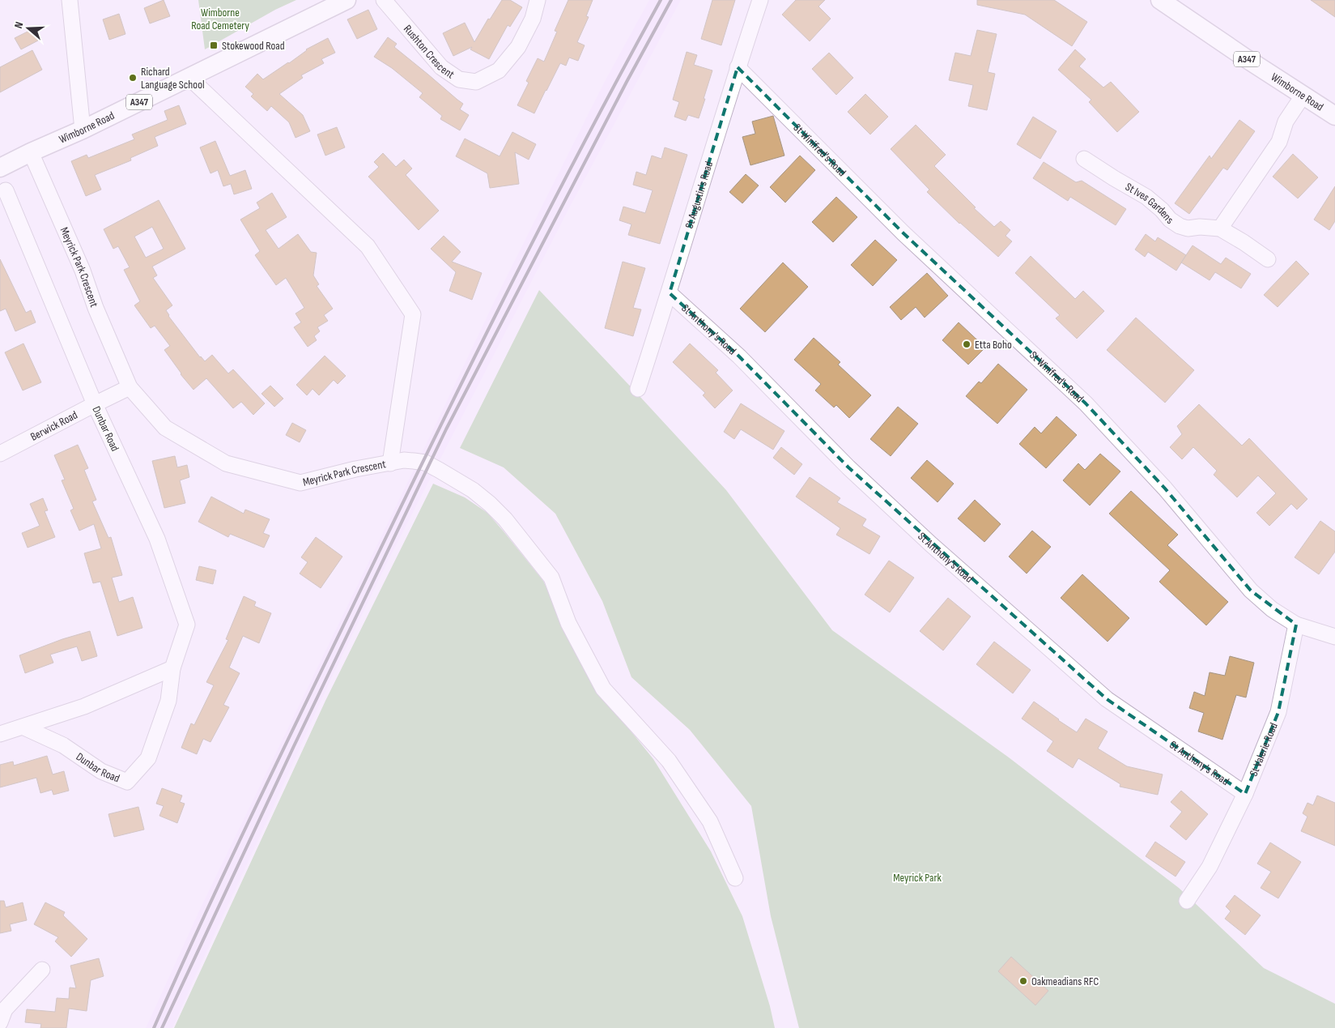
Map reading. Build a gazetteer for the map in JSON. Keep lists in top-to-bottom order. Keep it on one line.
{"streets":{"main road":["A347","Wimborne Road"],"street":["Rushton Crescent","St Winifred's Road","St Augustin's Road","St Ives Gardens","Meyrick Park Crescent","St Anthony's Road","Berwick Road","Dunbar Road","St Valerie Road"]},"crossings":[["Wimborne Road","Meyrick Park Crescent"],["St Winifred's Road","St Augustin's Road"],["St Winifred's Road","St Valerie Road"],["St Augustin's Road","St Anthony's Road"],["Meyrick Park Crescent","Berwick Road"],["St Anthony's Road","St Valerie Road"],["Berwick Road","Dunbar Road"]],"parks":["Wimborne Road Cemetery","Meyrick Park"],"places":{"transit":["Stokewood Road"],"other":["Richard Language School","Etta Boho","Oakmeadians RFC"]},"north":"left"}
